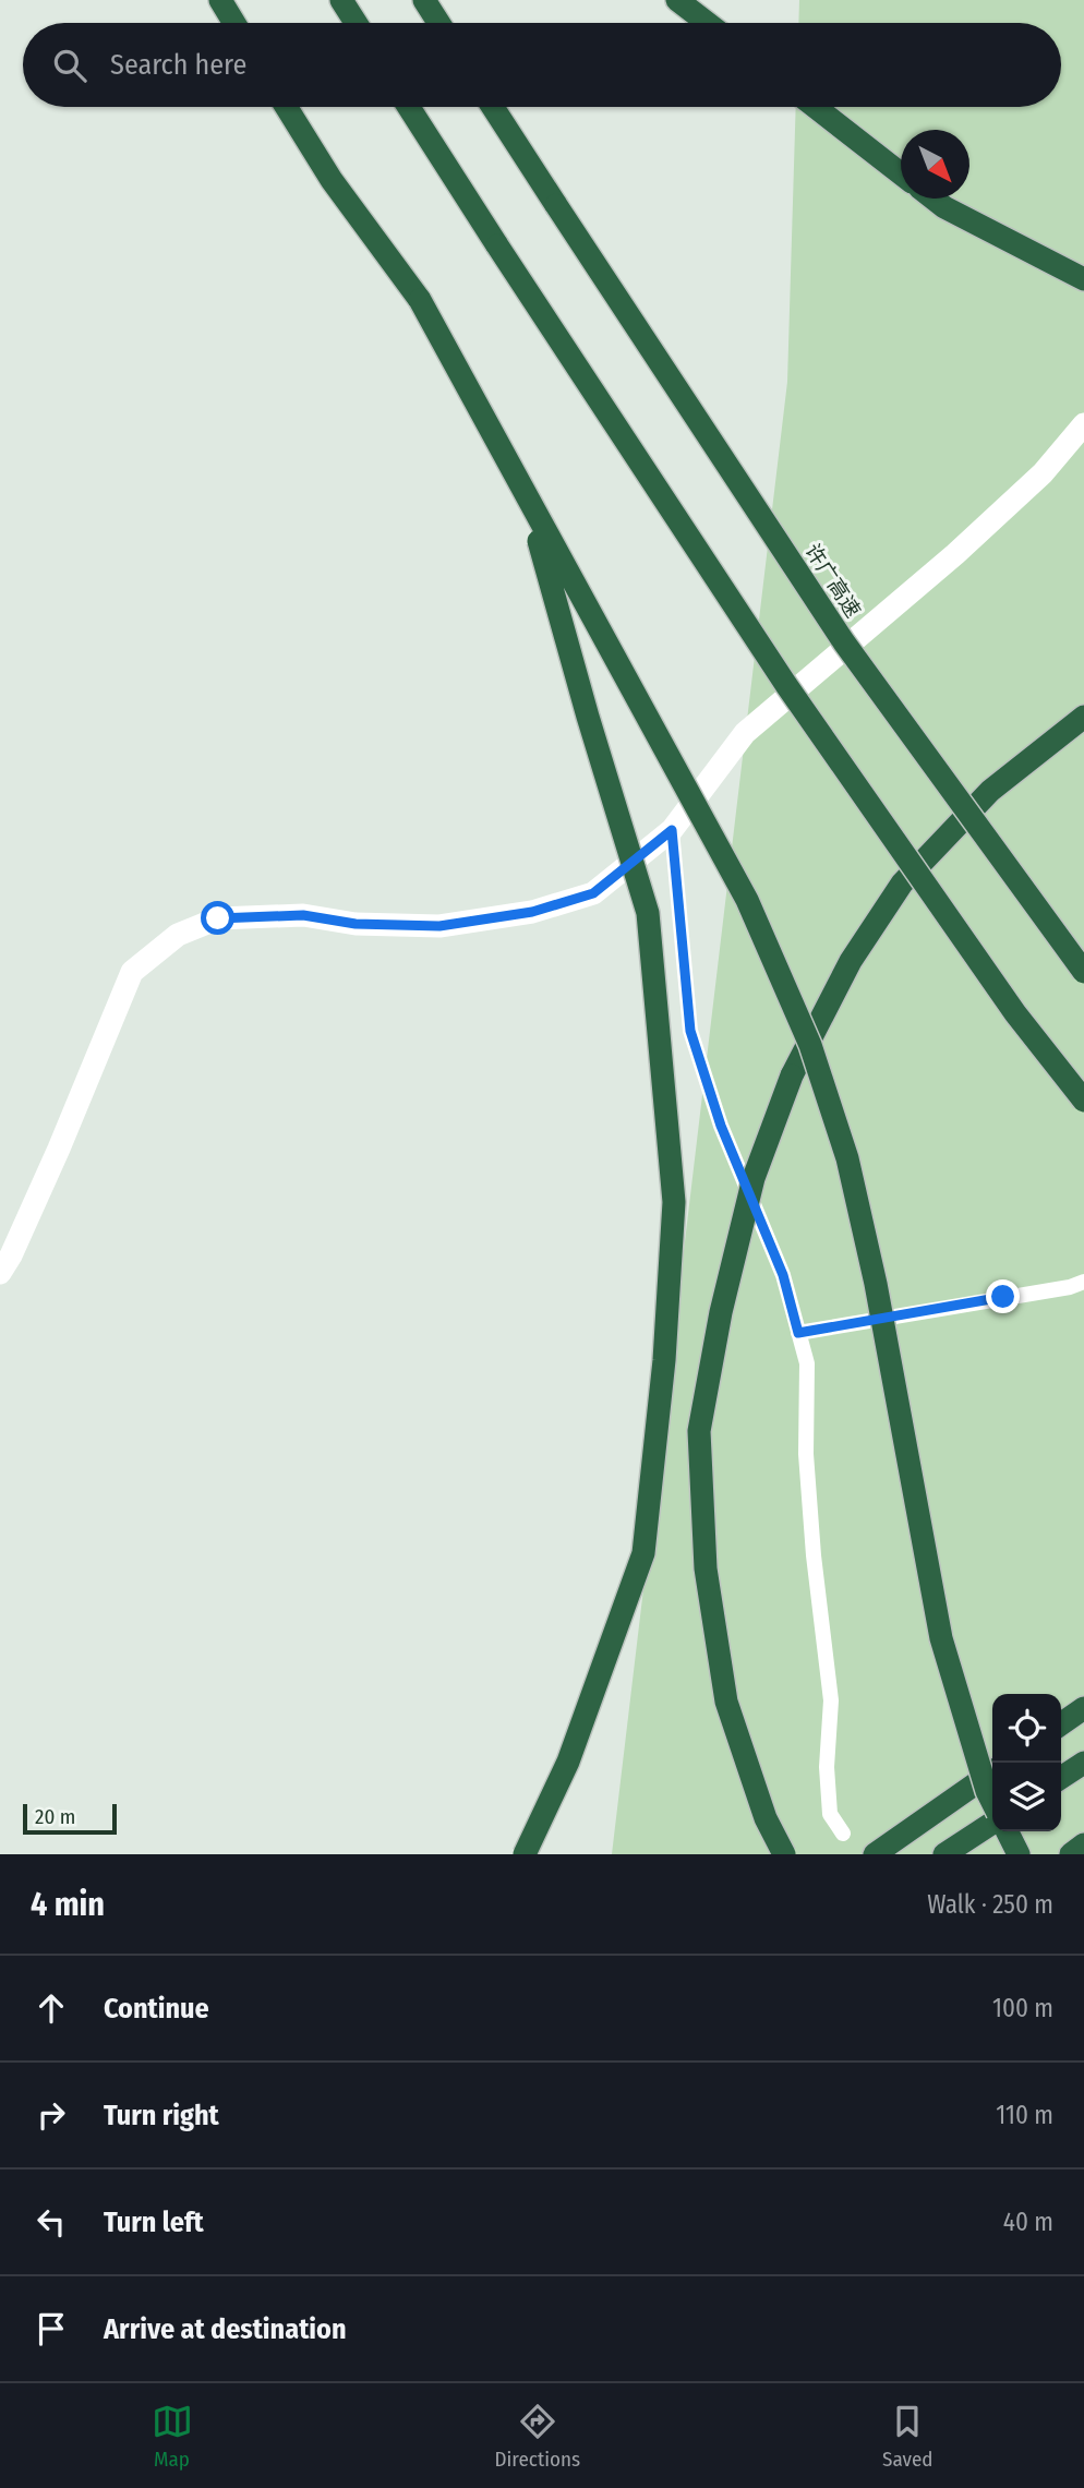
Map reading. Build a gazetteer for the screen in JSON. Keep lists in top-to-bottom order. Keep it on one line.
{"streets":{"highway":["许广高速"]},"scale_bar":"20 m","north":"bottom right","page":{"search":"Search here","scale":"20 m","heading":["4 min","Walk · 250 m"],"list":[["Continue","100 m"],["Turn right","110 m"],["Turn left","40 m"],"Arrive at destination"],"nav":["Map","Directions","Saved"]}}
